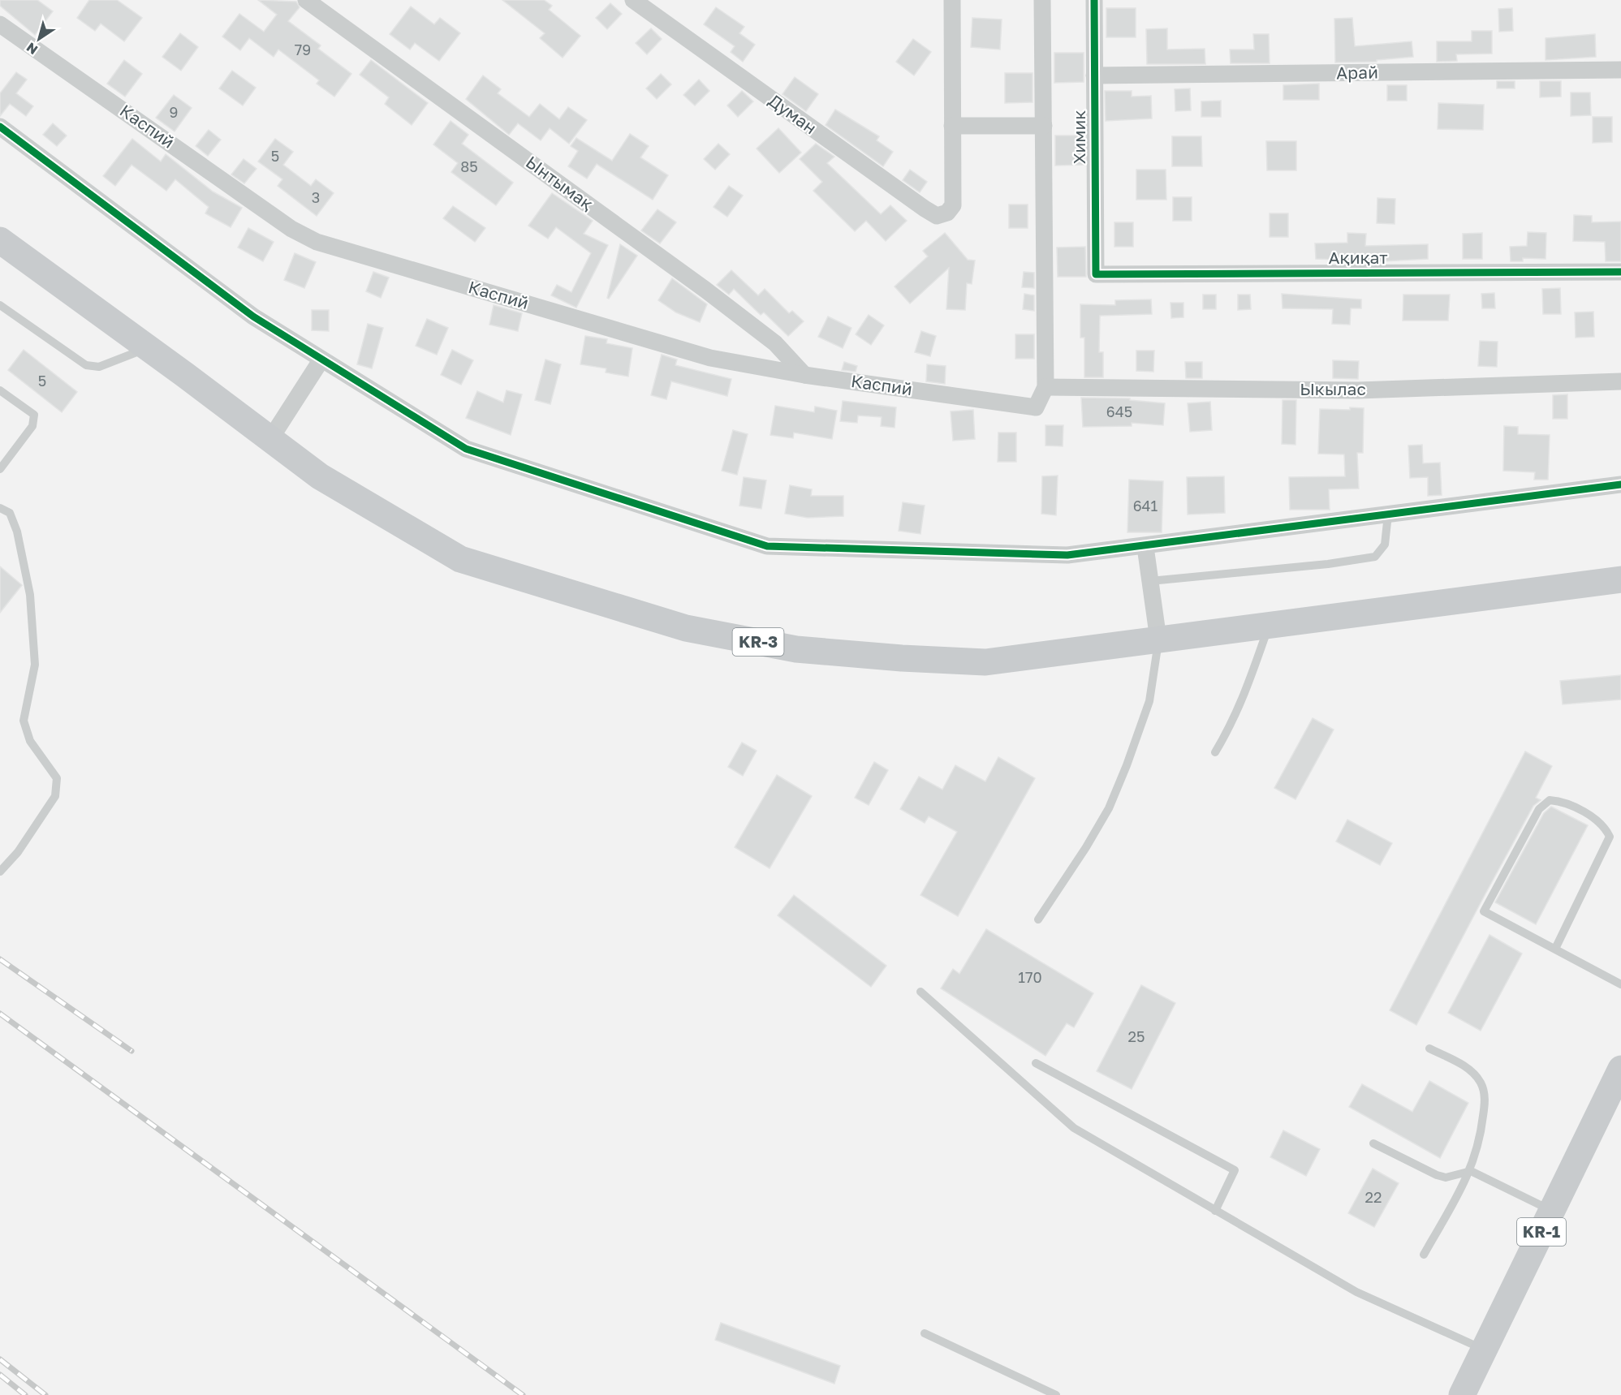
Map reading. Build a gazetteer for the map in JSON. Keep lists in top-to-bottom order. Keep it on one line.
{"streets":{"main road":["KR-3","KR-1"],"street":["Арай","Думан","Каспий","Химик","Ынтымақ","Ақиқат","Ыкылас"]},"crossings":[["Арай","Химик"],["Каспий","Ынтымақ"],["Каспий","Ыкылас"],["Химик","Ақиқат"]],"house_numbers":["79","9","5","85","3","5","645","641","170","25","22"],"north":"bottom left"}
